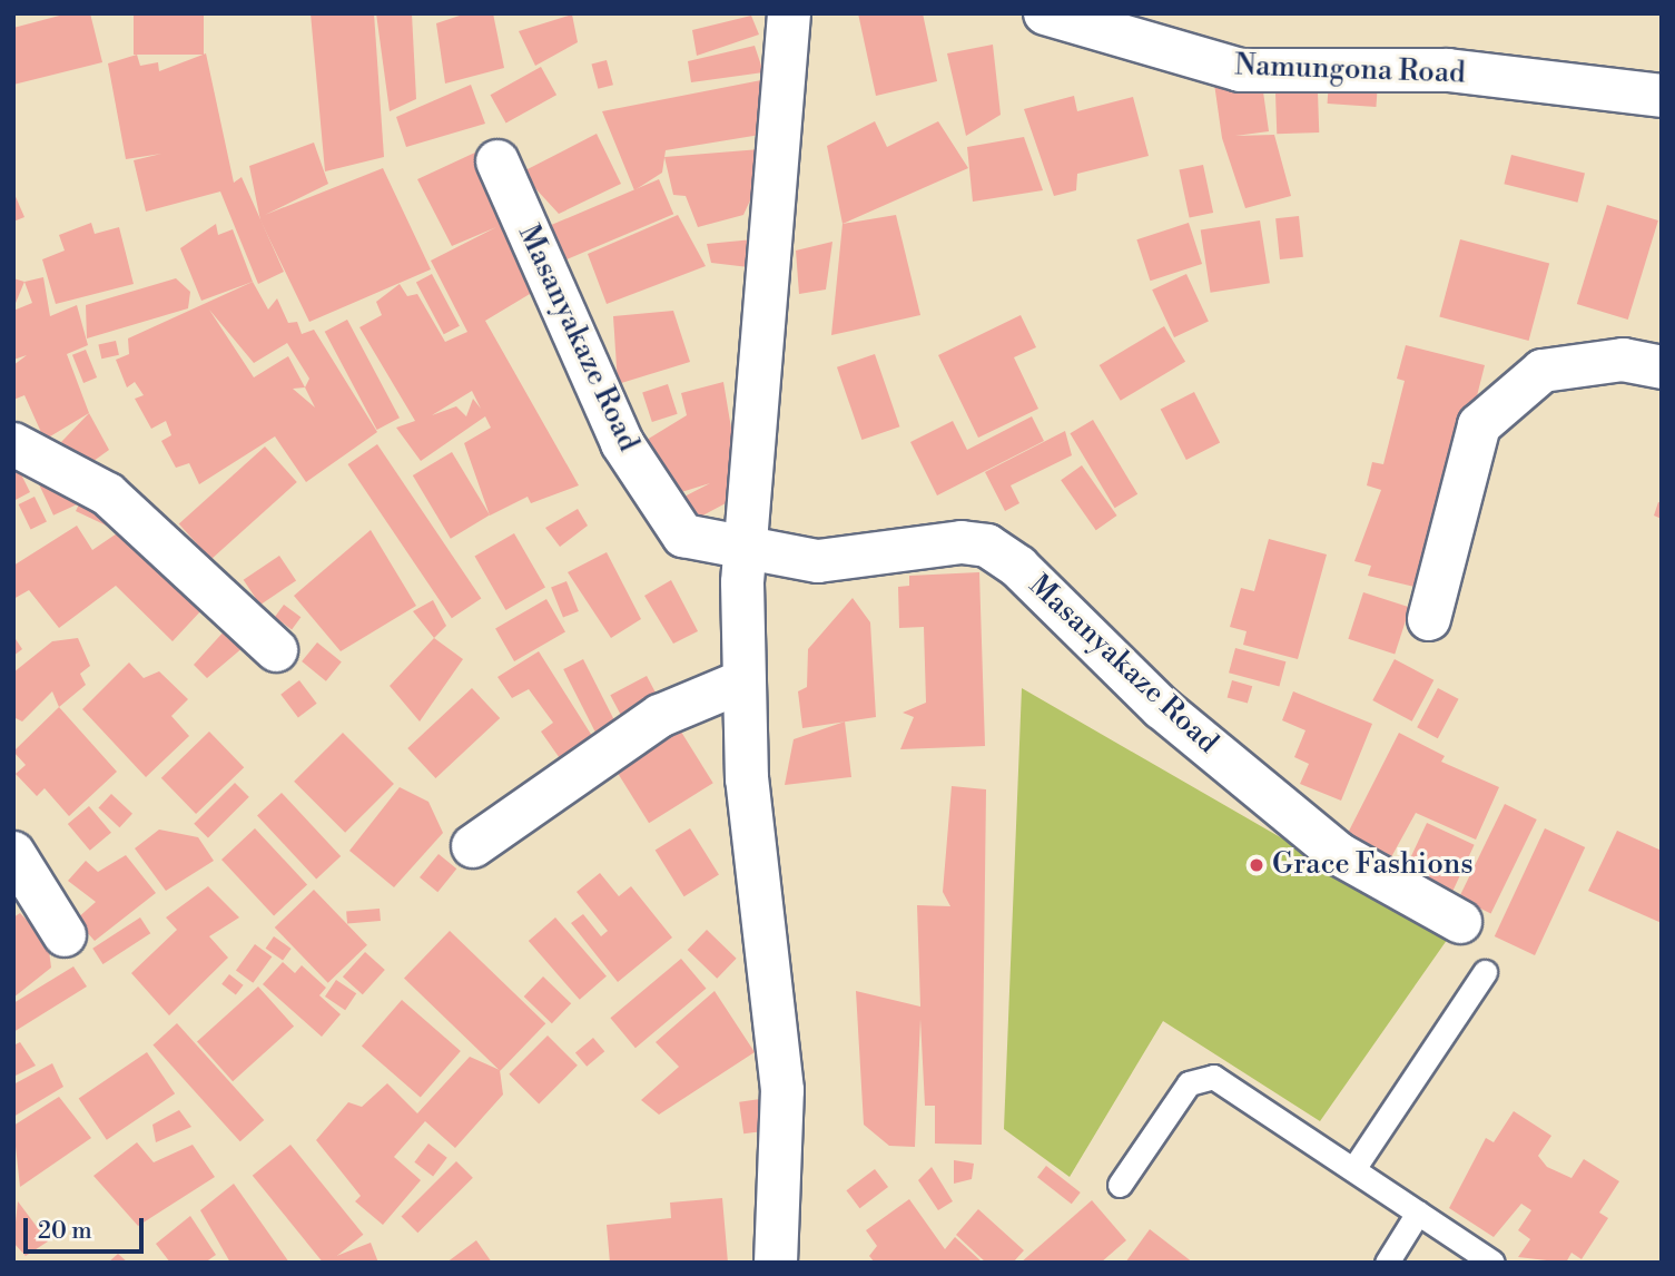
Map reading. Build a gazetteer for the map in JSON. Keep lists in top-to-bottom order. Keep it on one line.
{"streets":{"street":["Namungona Road","Masanyakaze Road"]},"places":["Grace Fashions"],"scale_bar":"20 m"}
